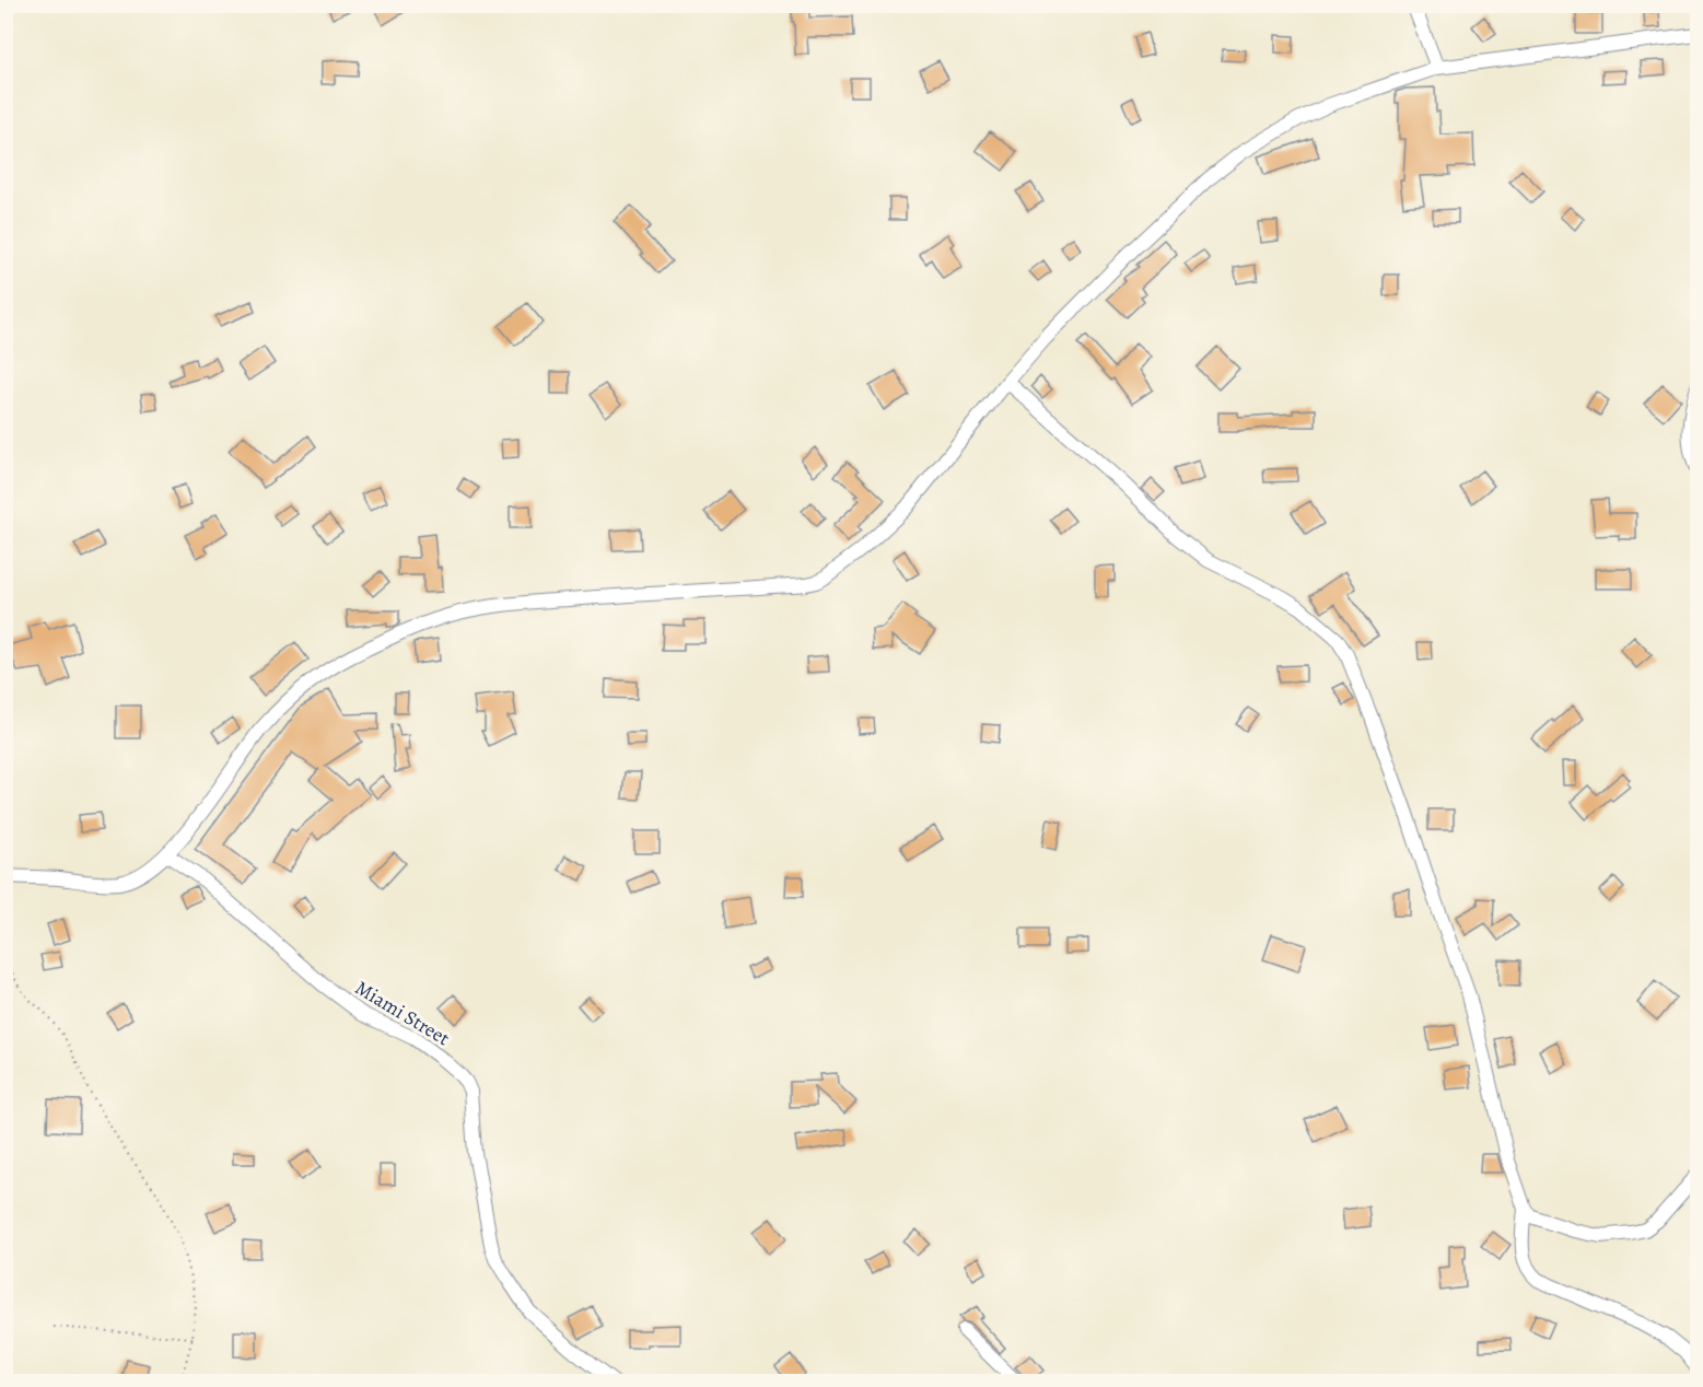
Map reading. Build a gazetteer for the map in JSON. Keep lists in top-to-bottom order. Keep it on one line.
{"streets":{"street":["Miami Street"]}}
